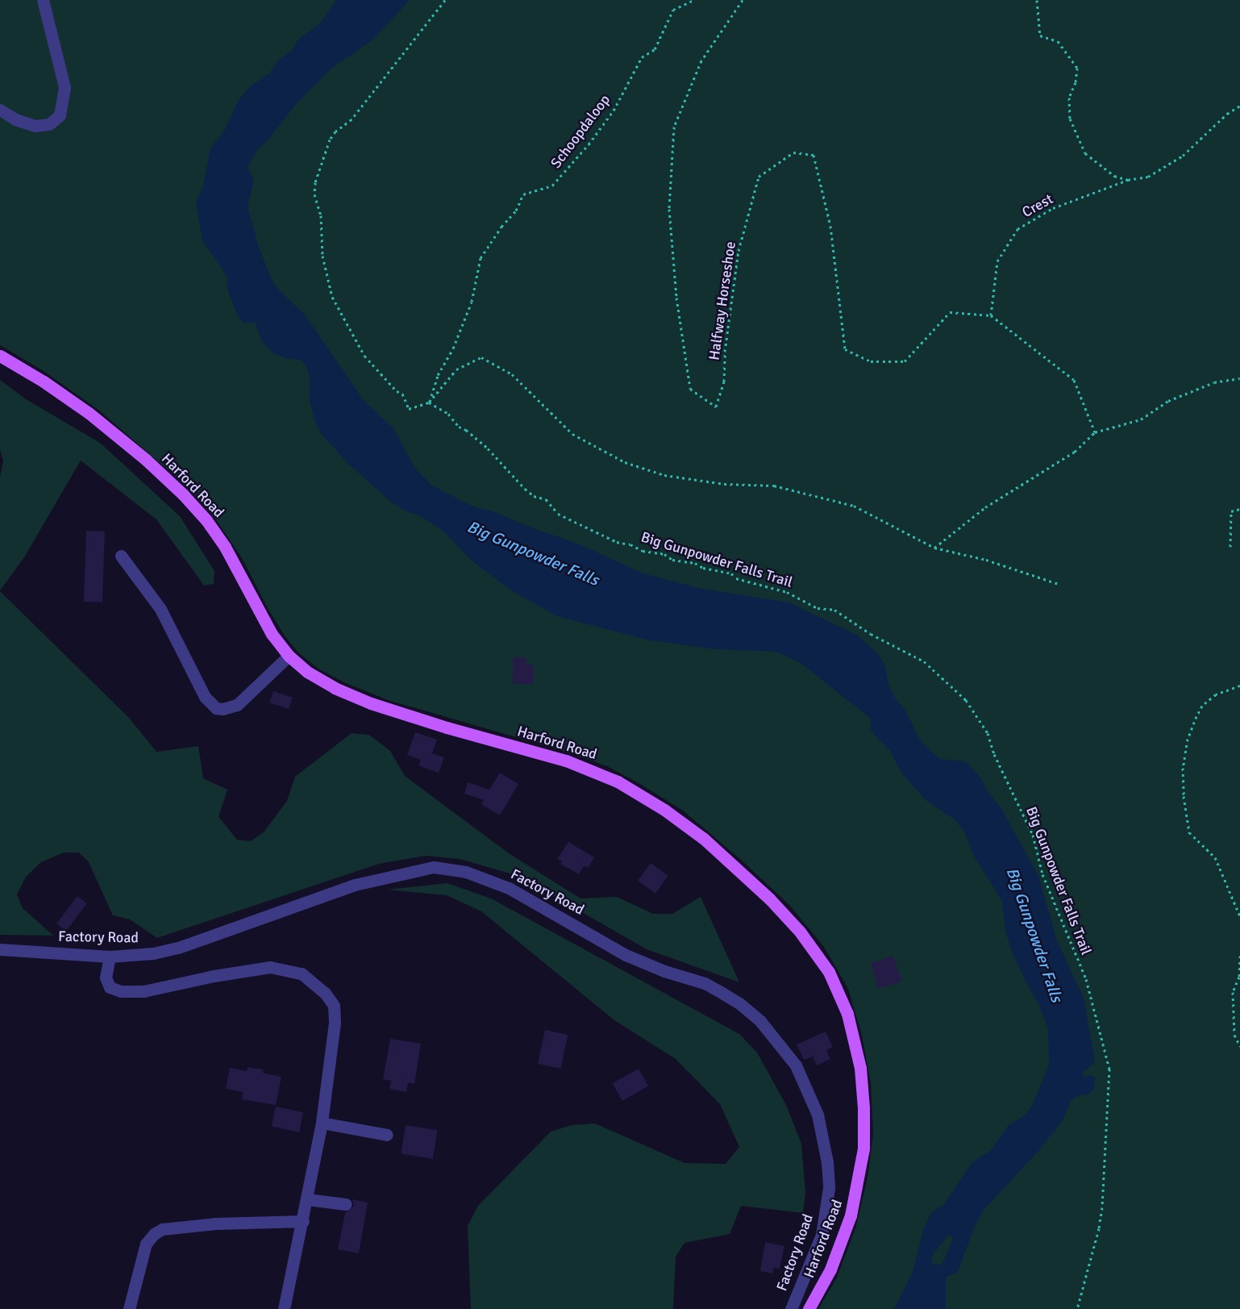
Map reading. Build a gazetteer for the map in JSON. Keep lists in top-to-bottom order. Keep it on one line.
{"streets":{"main road":["Harford Road"],"street":["Factory Road"],"path":["Schoopdaloop","Crest","Halfway Horseshoe","Big Gunpowder Falls Trail"]},"crossings":[["Schoopdaloop","Big Gunpowder Falls Trail"],["Crest","Halfway Horseshoe"]],"water":["Big Gunpowder Falls"]}
